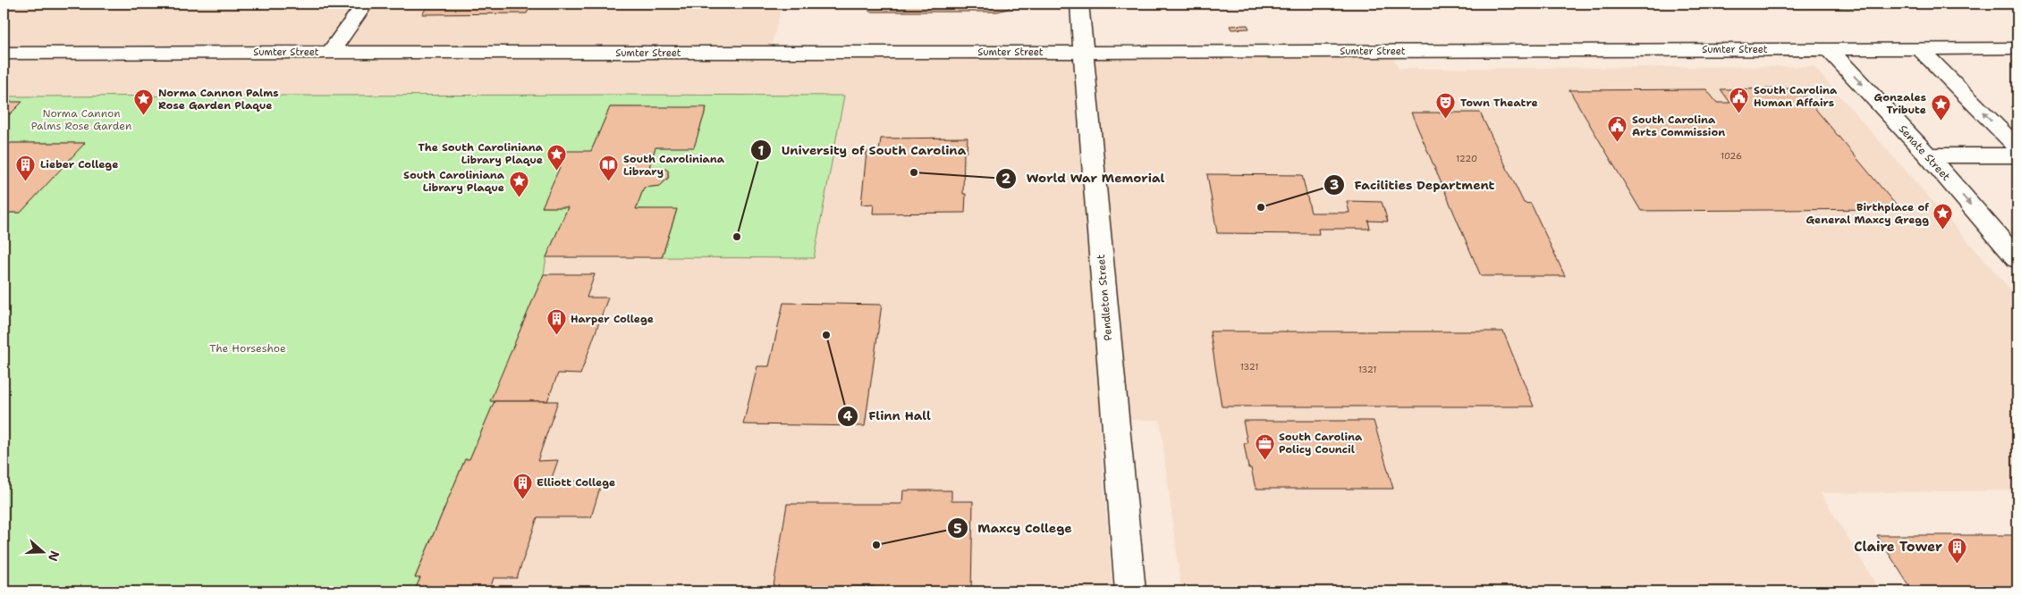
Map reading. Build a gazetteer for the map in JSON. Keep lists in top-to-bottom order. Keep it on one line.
{"streets":{"street":["Sumter Street","Senate Street","Pendleton Street"]},"crossings":[["Sumter Street","Senate Street"],["Sumter Street","Pendleton Street"]],"parks":["Norma Cannon Palms Rose Garden","The Horseshoe"],"places":{"public building":["South Carolina Human Affairs","South Carolina Arts Commission"],"place":["Norma Cannon Palms Rose Garden Plaque","Gonzales Tribute","The South Caroliniana Library Plaque","South Caroliniana Library Plaque","Birthplace of General Maxcy Gregg"],"theatre":["Town Theatre"],"other":["World War Memorial","Facilities Department","University of South Carolina","Flinn Hall","Maxcy College"],"building":["Lieber College","Harper College","Elliott College","Claire Tower"],"library":["South Caroliniana Library"],"office":["South Carolina Policy Council"]},"house_numbers":["1026","1220","1321","1321"],"north":"right"}
